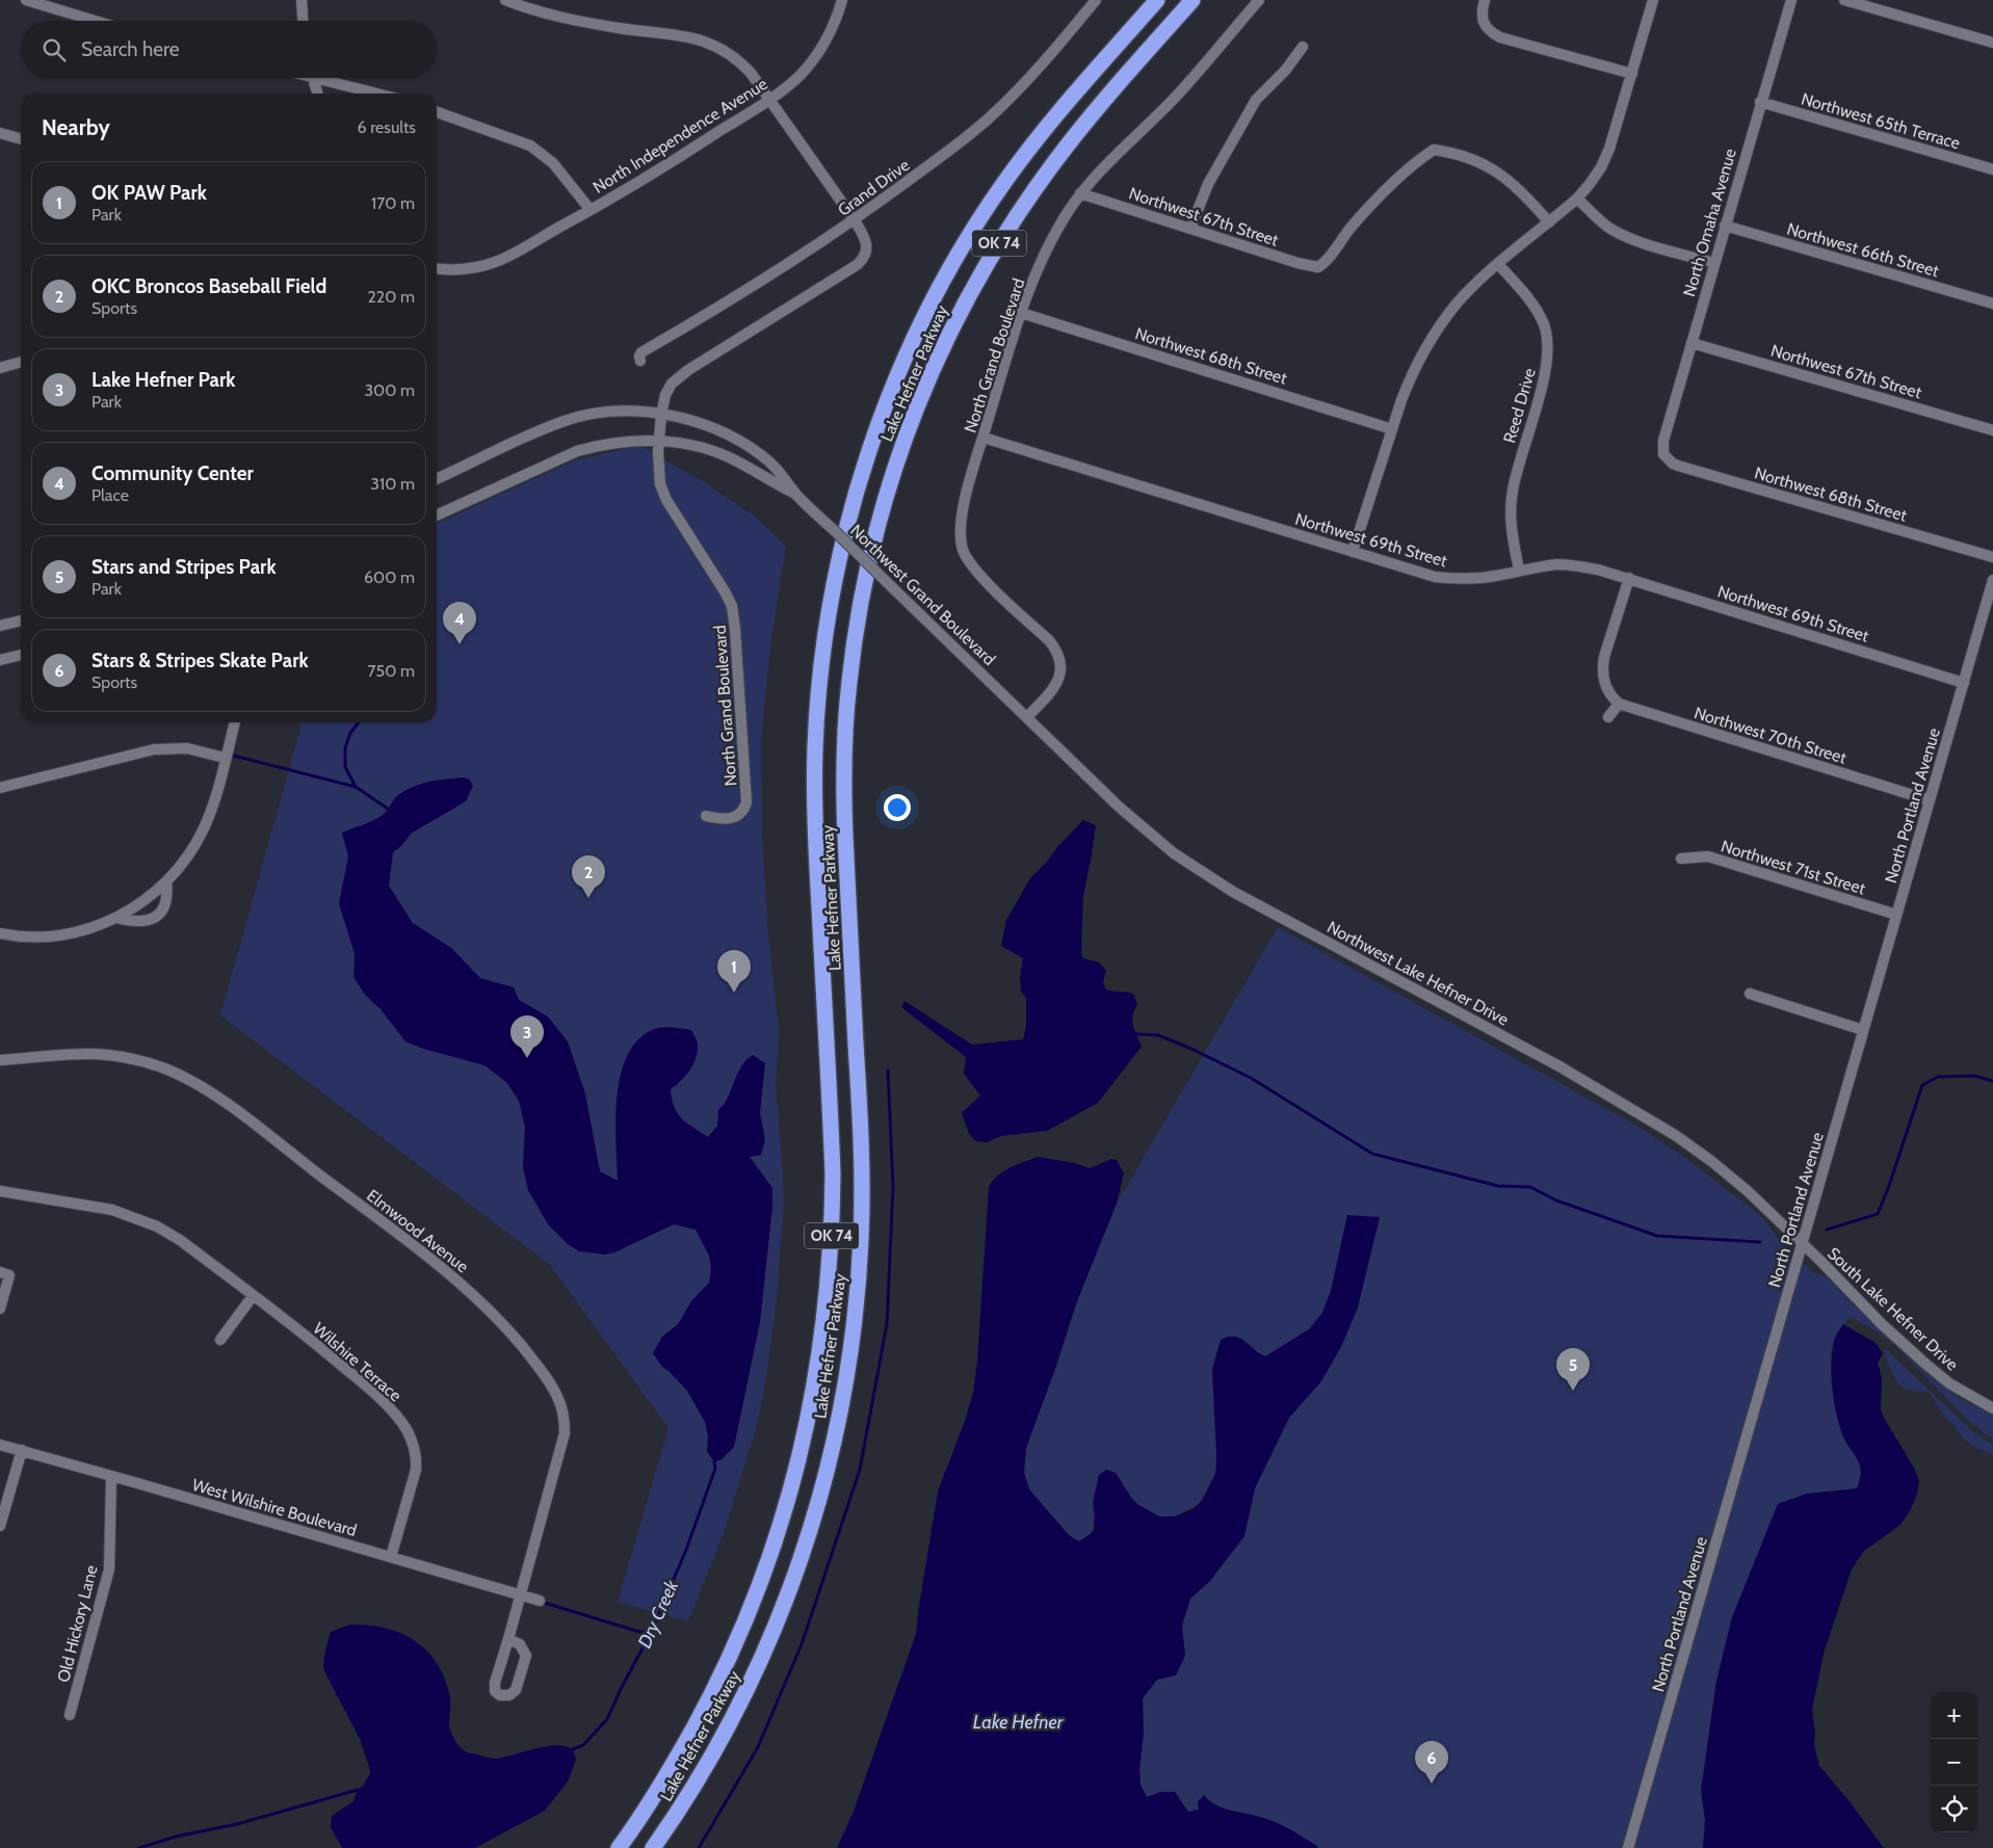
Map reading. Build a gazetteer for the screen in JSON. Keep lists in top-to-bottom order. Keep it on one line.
{"streets":{"highway":["OK 74","Lake Hefner Parkway"],"street":["Northwest 65th Terrace","North Independence Avenue","Grand Drive","Northwest 67th Street","North Omaha Avenue","Northwest 66th Street","North Grand Boulevard","Northwest 68th Street","Reed Drive","Northwest 69th Street","Northwest Grand Boulevard","Northwest 70th Street","North Portland Avenue","Northwest 71st Street","Northwest Lake Hefner Drive","Elmwood Avenue","South Lake Hefner Drive","Wilshire Terrace","West Wilshire Boulevard","Old Hickory Lane"]},"crossings":[["Northwest 65th Terrace","North Omaha Avenue"],["Grand Drive","North Grand Boulevard"],["Northwest 67th Street","North Omaha Avenue"],["Northwest 67th Street","North Grand Boulevard"],["North Omaha Avenue","Northwest 66th Street"],["North Omaha Avenue","Northwest 68th Street"],["North Grand Boulevard","Northwest 68th Street"],["North Grand Boulevard","Northwest 69th Street"],["North Grand Boulevard","Northwest Grand Boulevard"],["North Grand Boulevard","Northwest Lake Hefner Drive"],["Reed Drive","Northwest 69th Street"],["Northwest 69th Street","North Portland Avenue"],["Northwest Grand Boulevard","Northwest Lake Hefner Drive"],["Northwest 70th Street","North Portland Avenue"],["North Portland Avenue","Northwest 71st Street"],["North Portland Avenue","Northwest Lake Hefner Drive"],["North Portland Avenue","South Lake Hefner Drive"],["Northwest Lake Hefner Drive","South Lake Hefner Drive"],["Elmwood Avenue","West Wilshire Boulevard"],["Wilshire Terrace","West Wilshire Boulevard"],["West Wilshire Boulevard","Old Hickory Lane"]],"water":["Dry Creek","Lake Hefner"],"page":{"search":"Search here","heading":["Nearby","6 results"],"list":[{"mark":"1","name":"OK PAW Park","note":"Park","value":"170 m"},{"mark":"2","name":"OKC Broncos Baseball Field","note":"Sports","value":"220 m"},{"mark":"3","name":"Lake Hefner Park","note":"Park","value":"300 m"},{"mark":"4","name":"Community Center","note":"Place","value":"310 m"},{"mark":"5","name":"Stars and Stripes Park","note":"Park","value":"600 m"},{"mark":"6","name":"Stars & Stripes Skate Park","note":"Sports","value":"750 m"}],"pins":["4","2","1","3","5","6"],"map_buttons":["+","−"]}}
